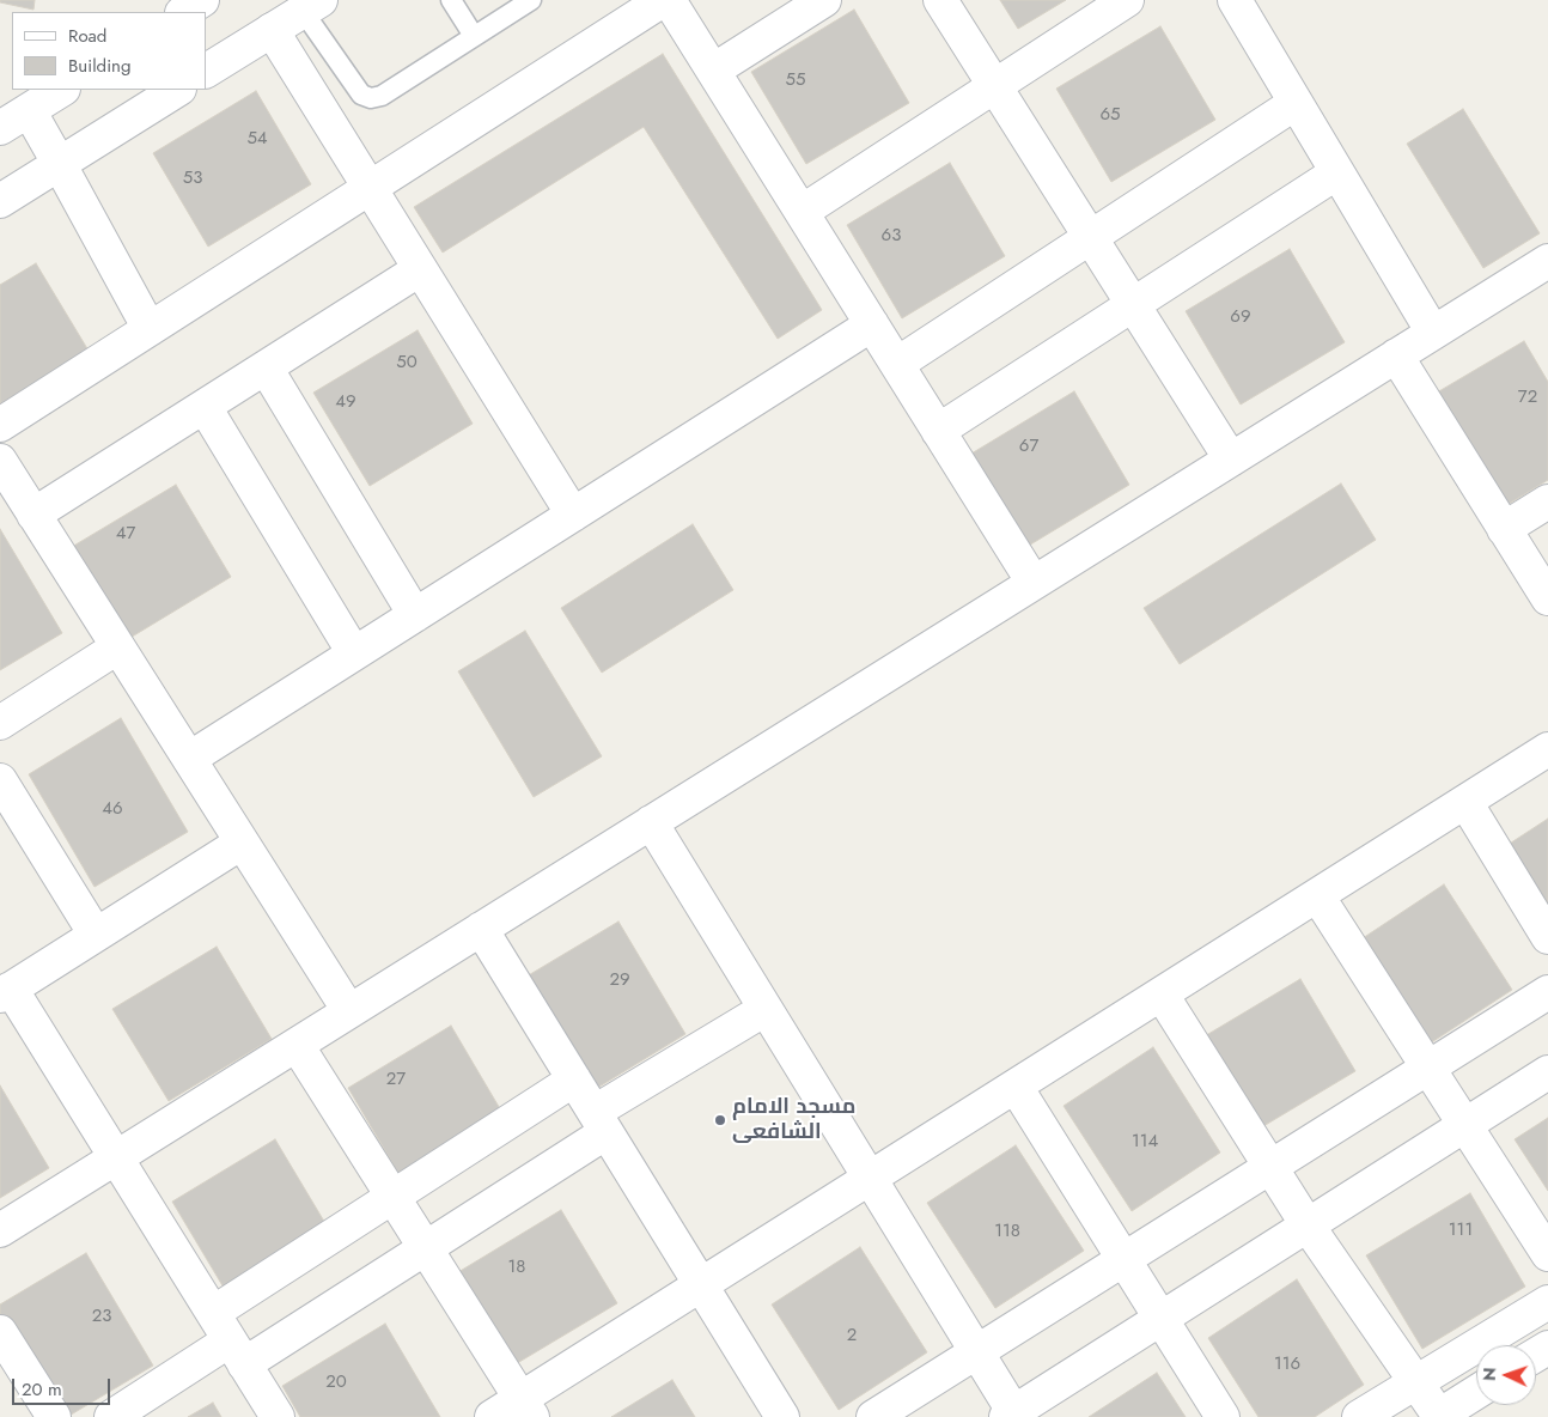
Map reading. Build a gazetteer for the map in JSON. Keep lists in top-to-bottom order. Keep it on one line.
{"places":["مسجد الامام الشافعى"],"house_numbers":["55","65","54","53","63","69","50","72","49","67","47","46","29","27","114","111","118","18","23","2","116","20"],"legend":["Road","Building"],"scale_bar":"20 m","north":"left"}
